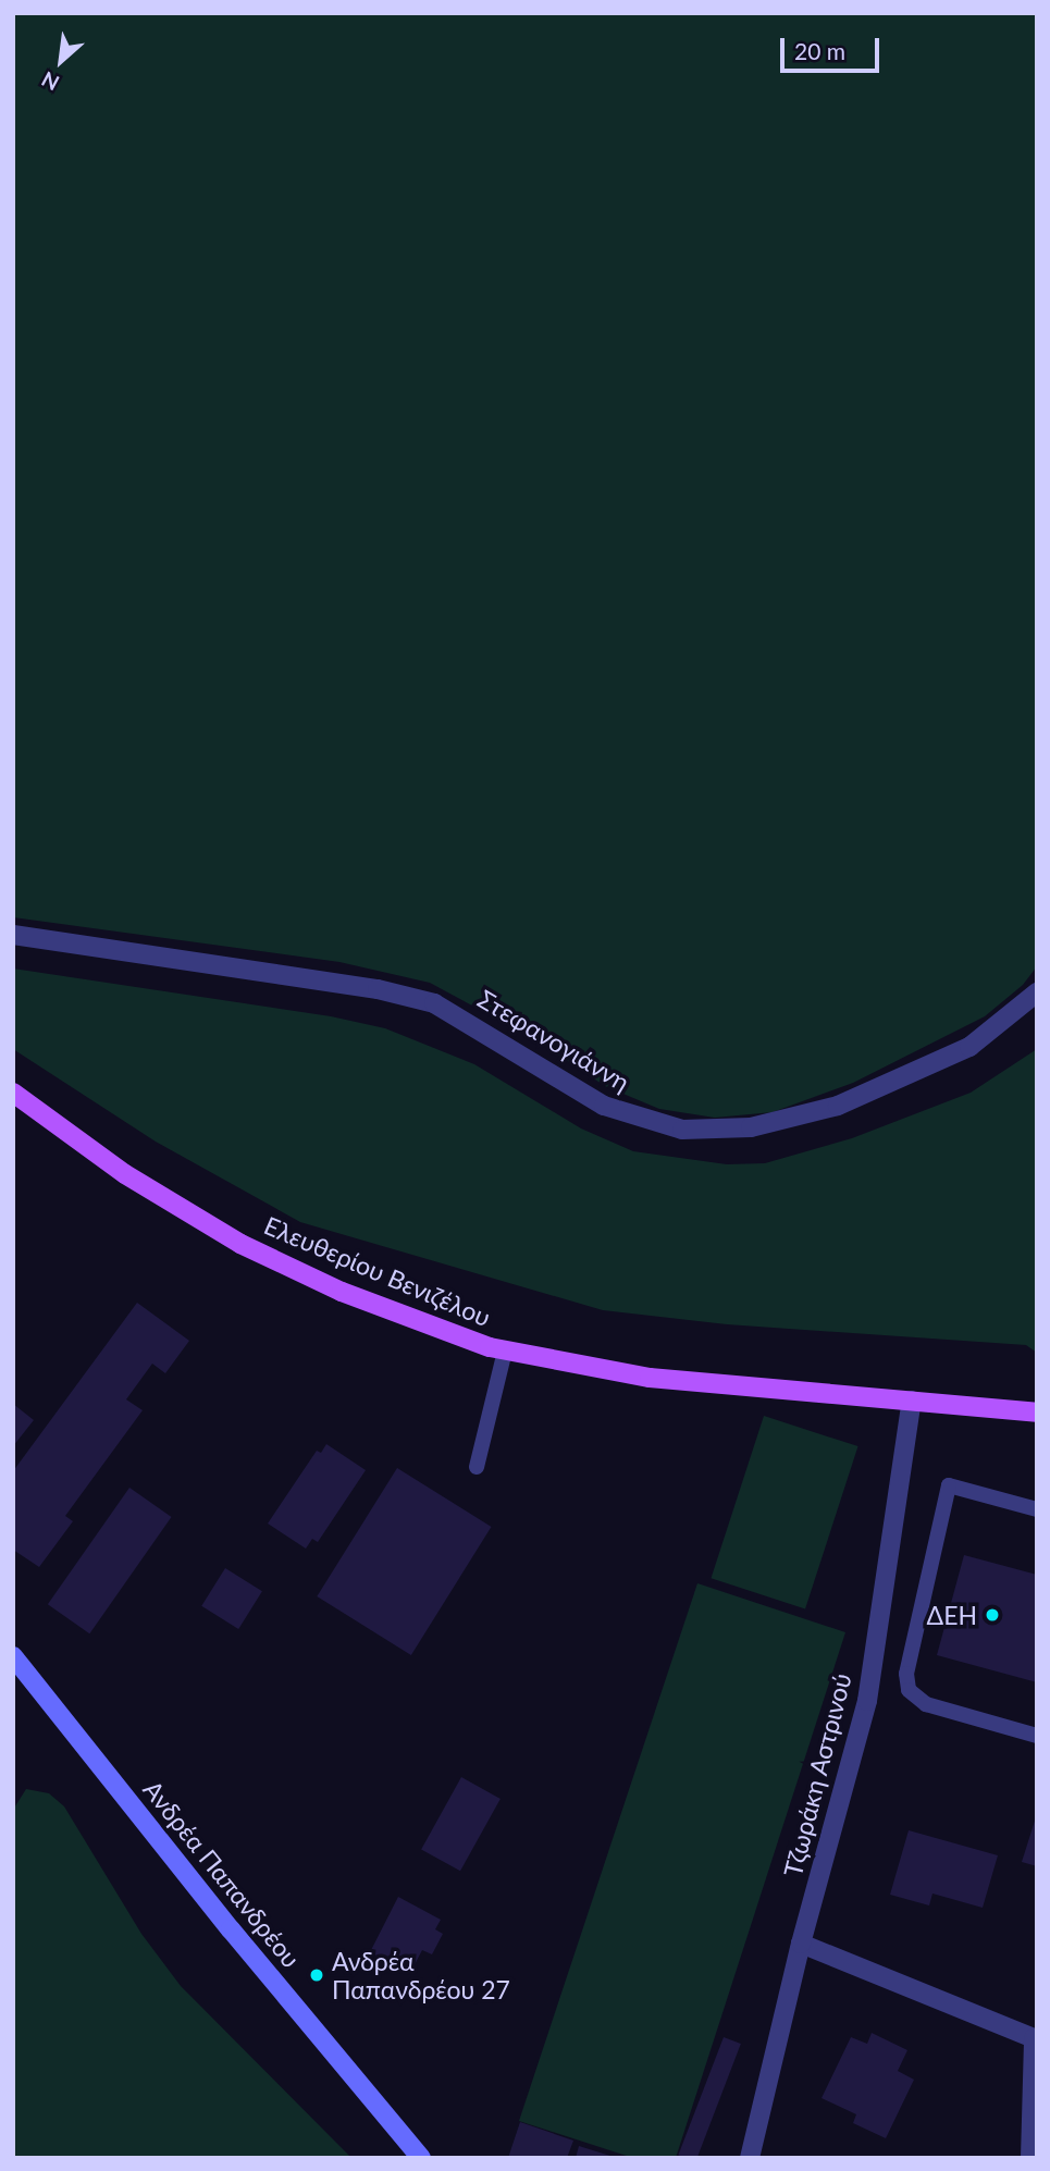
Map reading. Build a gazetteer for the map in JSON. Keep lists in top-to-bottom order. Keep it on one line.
{"streets":{"main road":["Ελευθερίου Βενιζέλου","Ανδρέα Παπανδρέου"],"street":["Στεφανογιάννη","Τζωράκη Αστρινού"]},"crossings":[["Ελευθερίου Βενιζέλου","Τζωράκη Αστρινού"]],"places":["ΔΕΗ","Ανδρέα Παπανδρέου 27"],"scale_bar":"20 m","north":"bottom left"}
